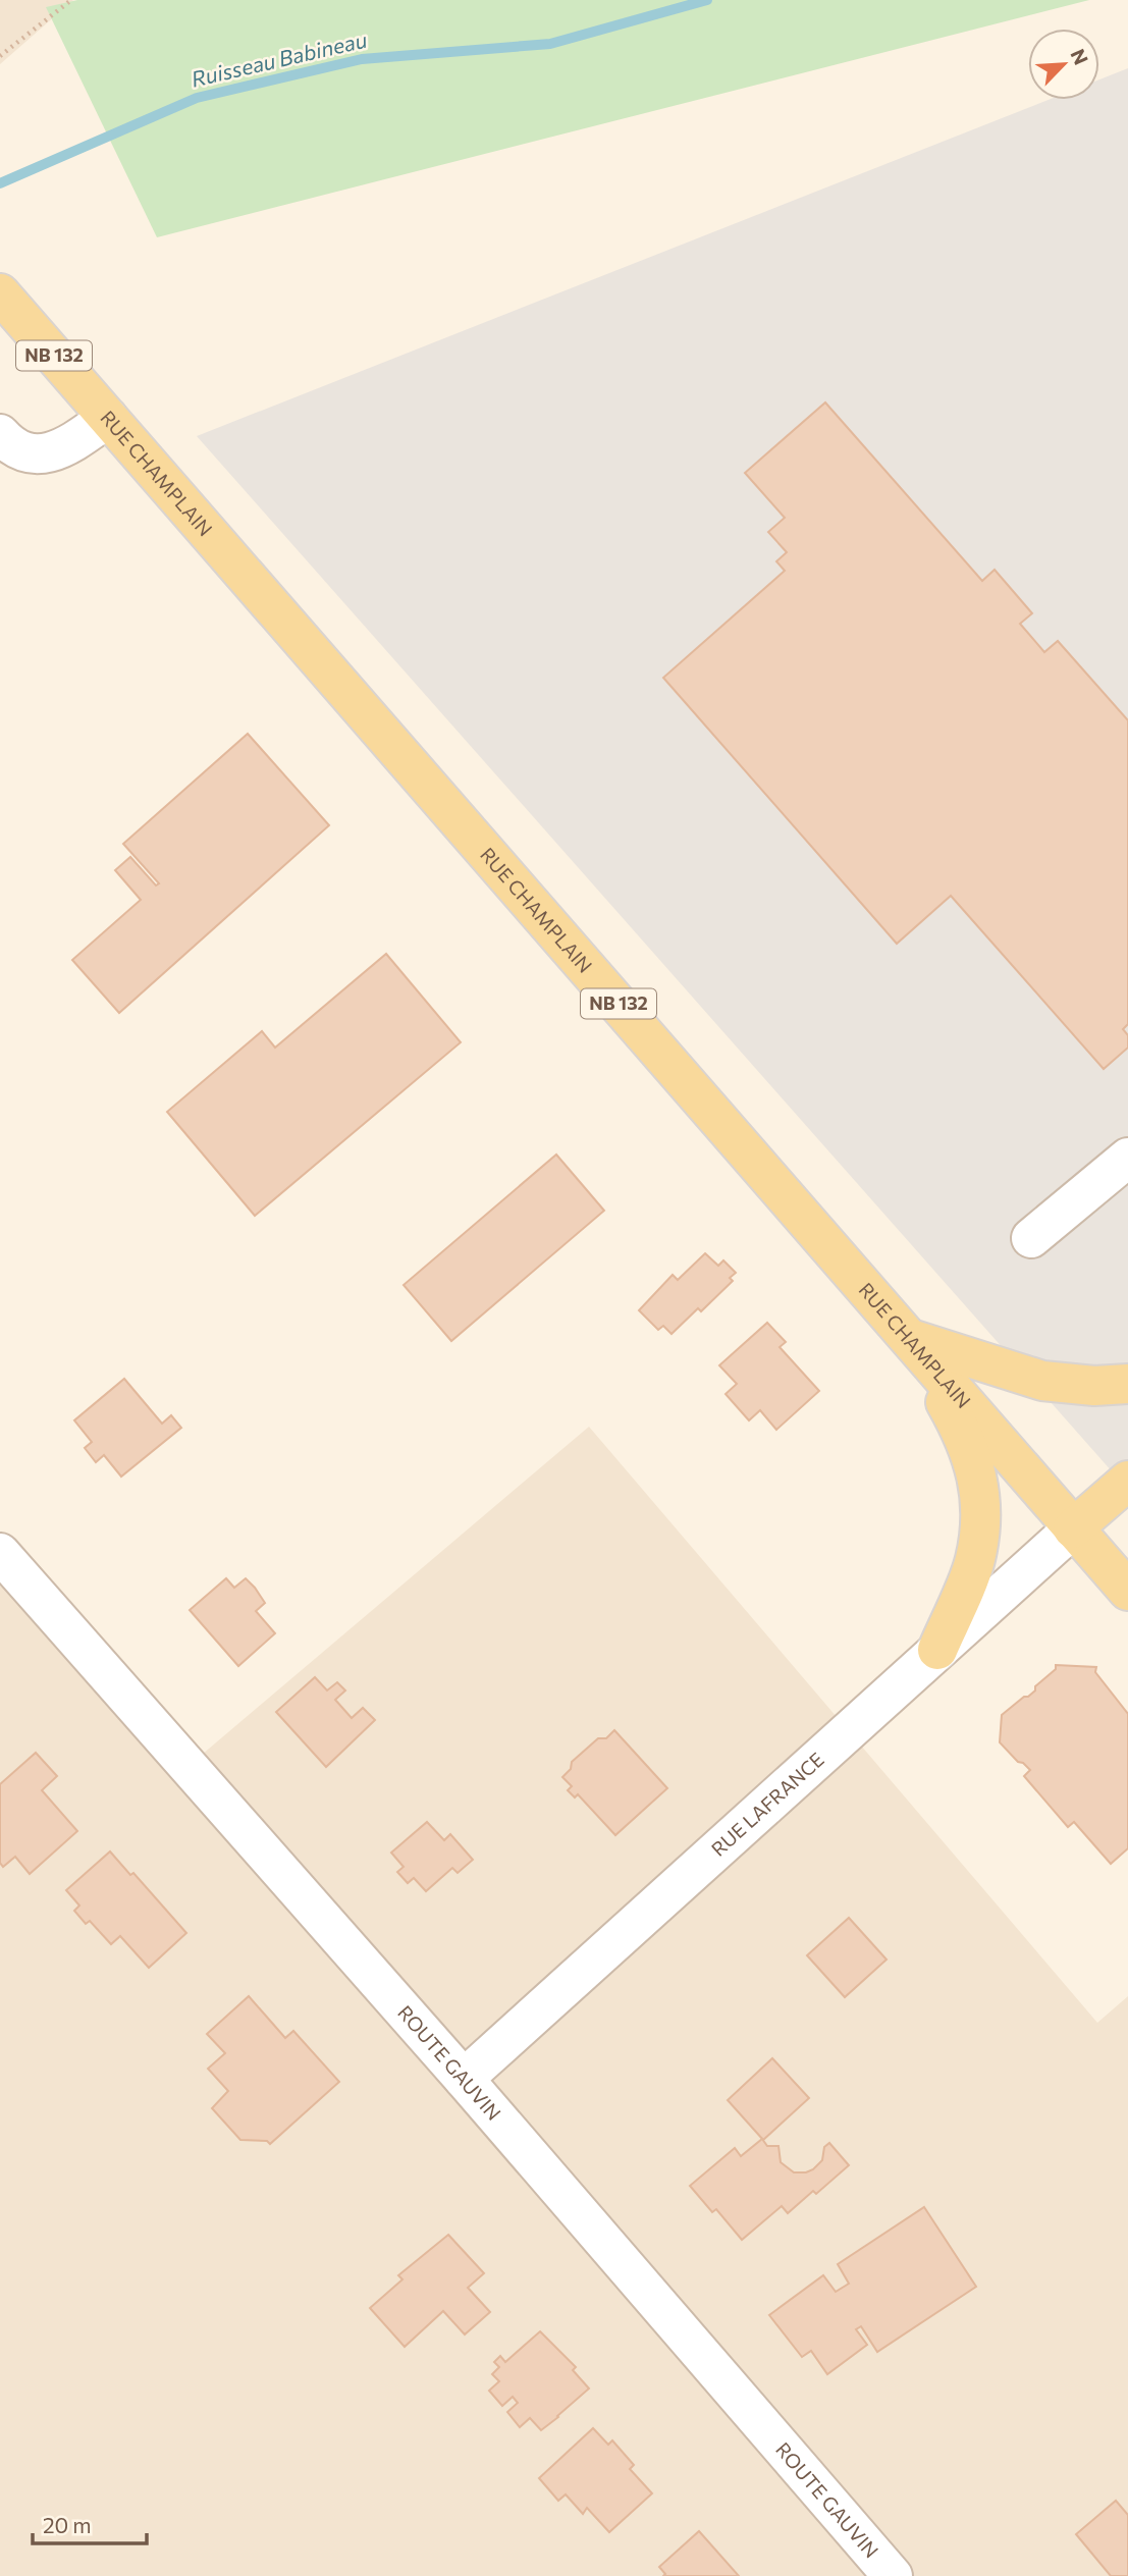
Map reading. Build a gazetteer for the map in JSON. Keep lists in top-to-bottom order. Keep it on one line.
{"streets":{"main road":["NB 132","RUE CHAMPLAIN"],"street":["RUE LAFRANCE","ROUTE GAUVIN"]},"crossings":[["RUE CHAMPLAIN","RUE LAFRANCE"],["RUE LAFRANCE","ROUTE GAUVIN"]],"water":["Ruisseau Babineau"],"scale_bar":"20 m","north":"top right"}
